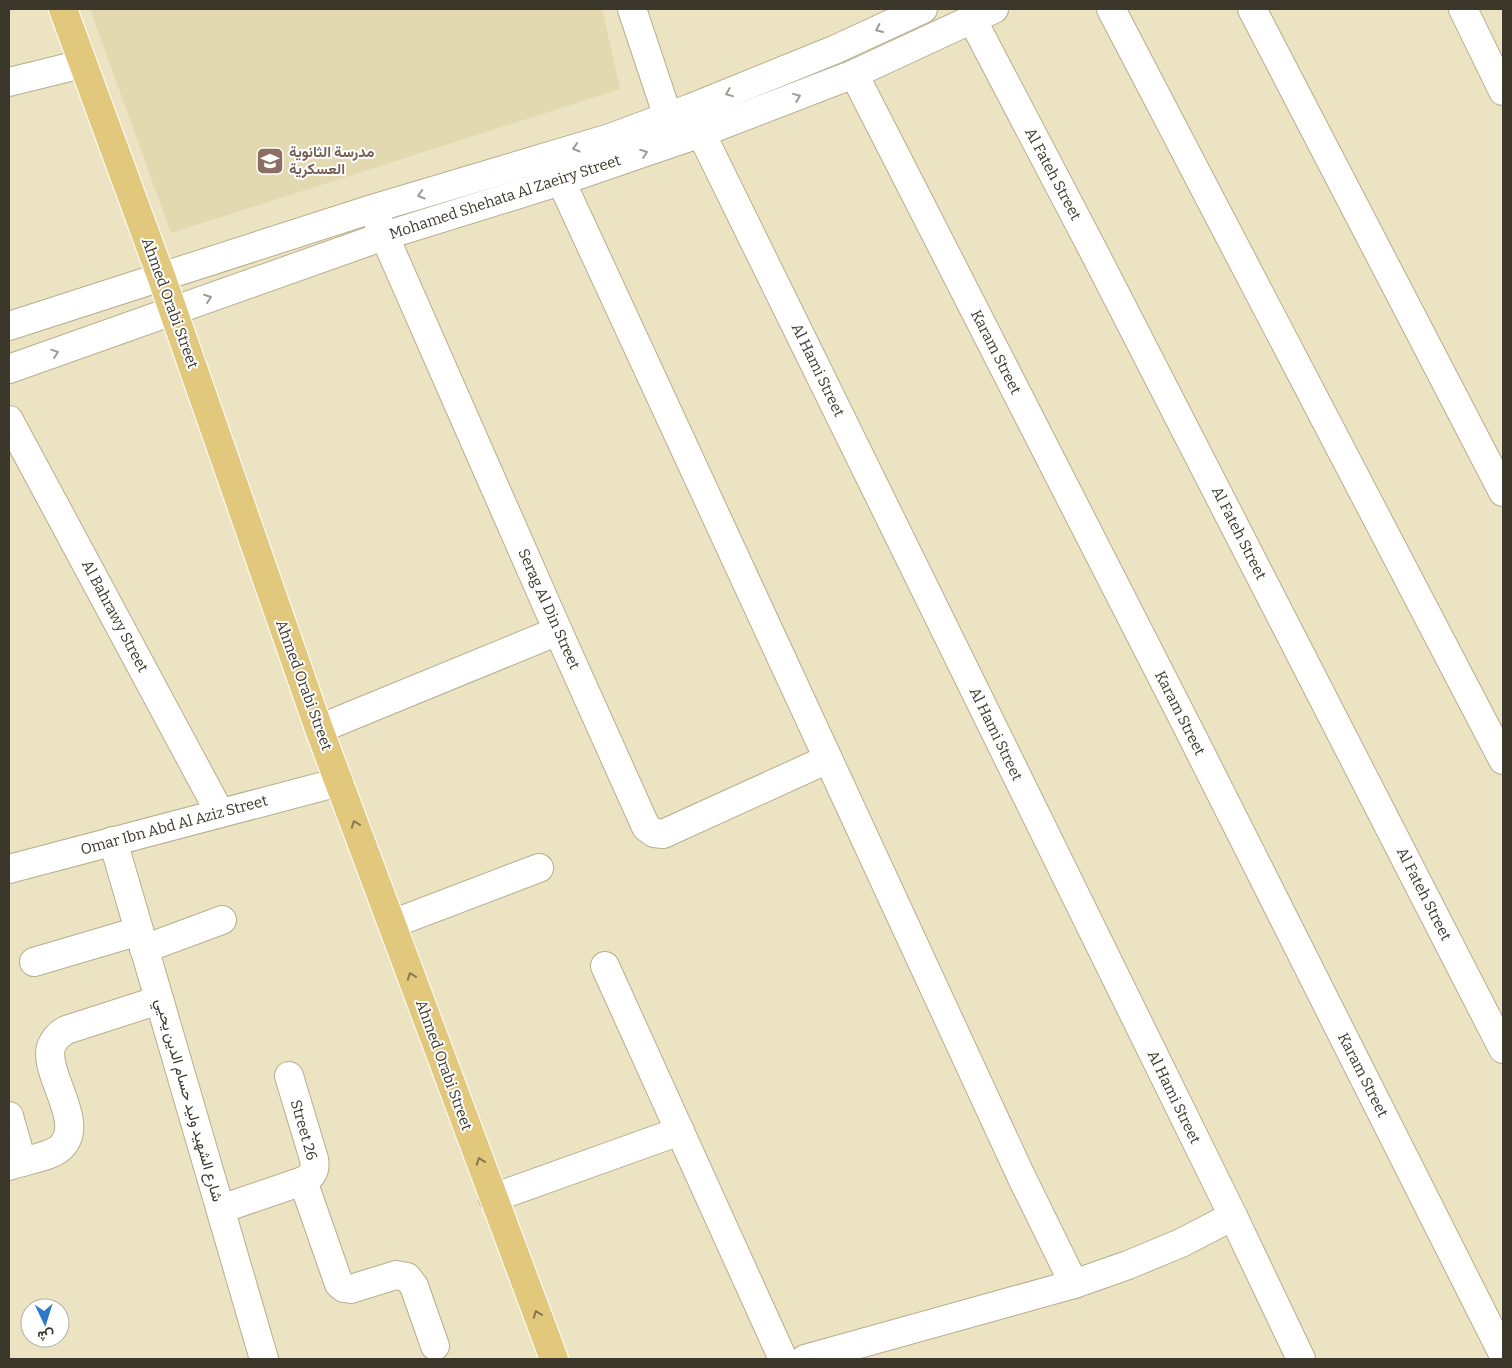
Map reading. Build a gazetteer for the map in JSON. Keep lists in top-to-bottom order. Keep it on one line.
{"streets":{"main road":["Ahmed Orabi Street"],"street":["Al Fateh Street","Mohamed Shehata Al Zaeiry Street","Karam Street","Al Hami Street","Serag Al Din Street","Al Bahrawy Street","Omar Ibn Abd Al Aziz Street","شارع الشهيد وليد حسام الدين يحيي","Street 26"]},"crossings":[["Al Fateh Street","Mohamed Shehata Al Zaeiry Street"],["Mohamed Shehata Al Zaeiry Street","Ahmed Orabi Street"],["Mohamed Shehata Al Zaeiry Street","Karam Street"],["Mohamed Shehata Al Zaeiry Street","Al Hami Street"],["Mohamed Shehata Al Zaeiry Street","Serag Al Din Street"],["Ahmed Orabi Street","Omar Ibn Abd Al Aziz Street"],["Al Bahrawy Street","Omar Ibn Abd Al Aziz Street"],["Omar Ibn Abd Al Aziz Street","شارع الشهيد وليد حسام الدين يحيي"],["شارع الشهيد وليد حسام الدين يحيي","Street 26"]],"one_way":["Ahmed Orabi Street"],"places":{"school or university":["مدرسة الثانوية العسكرية"]},"north":"bottom"}
